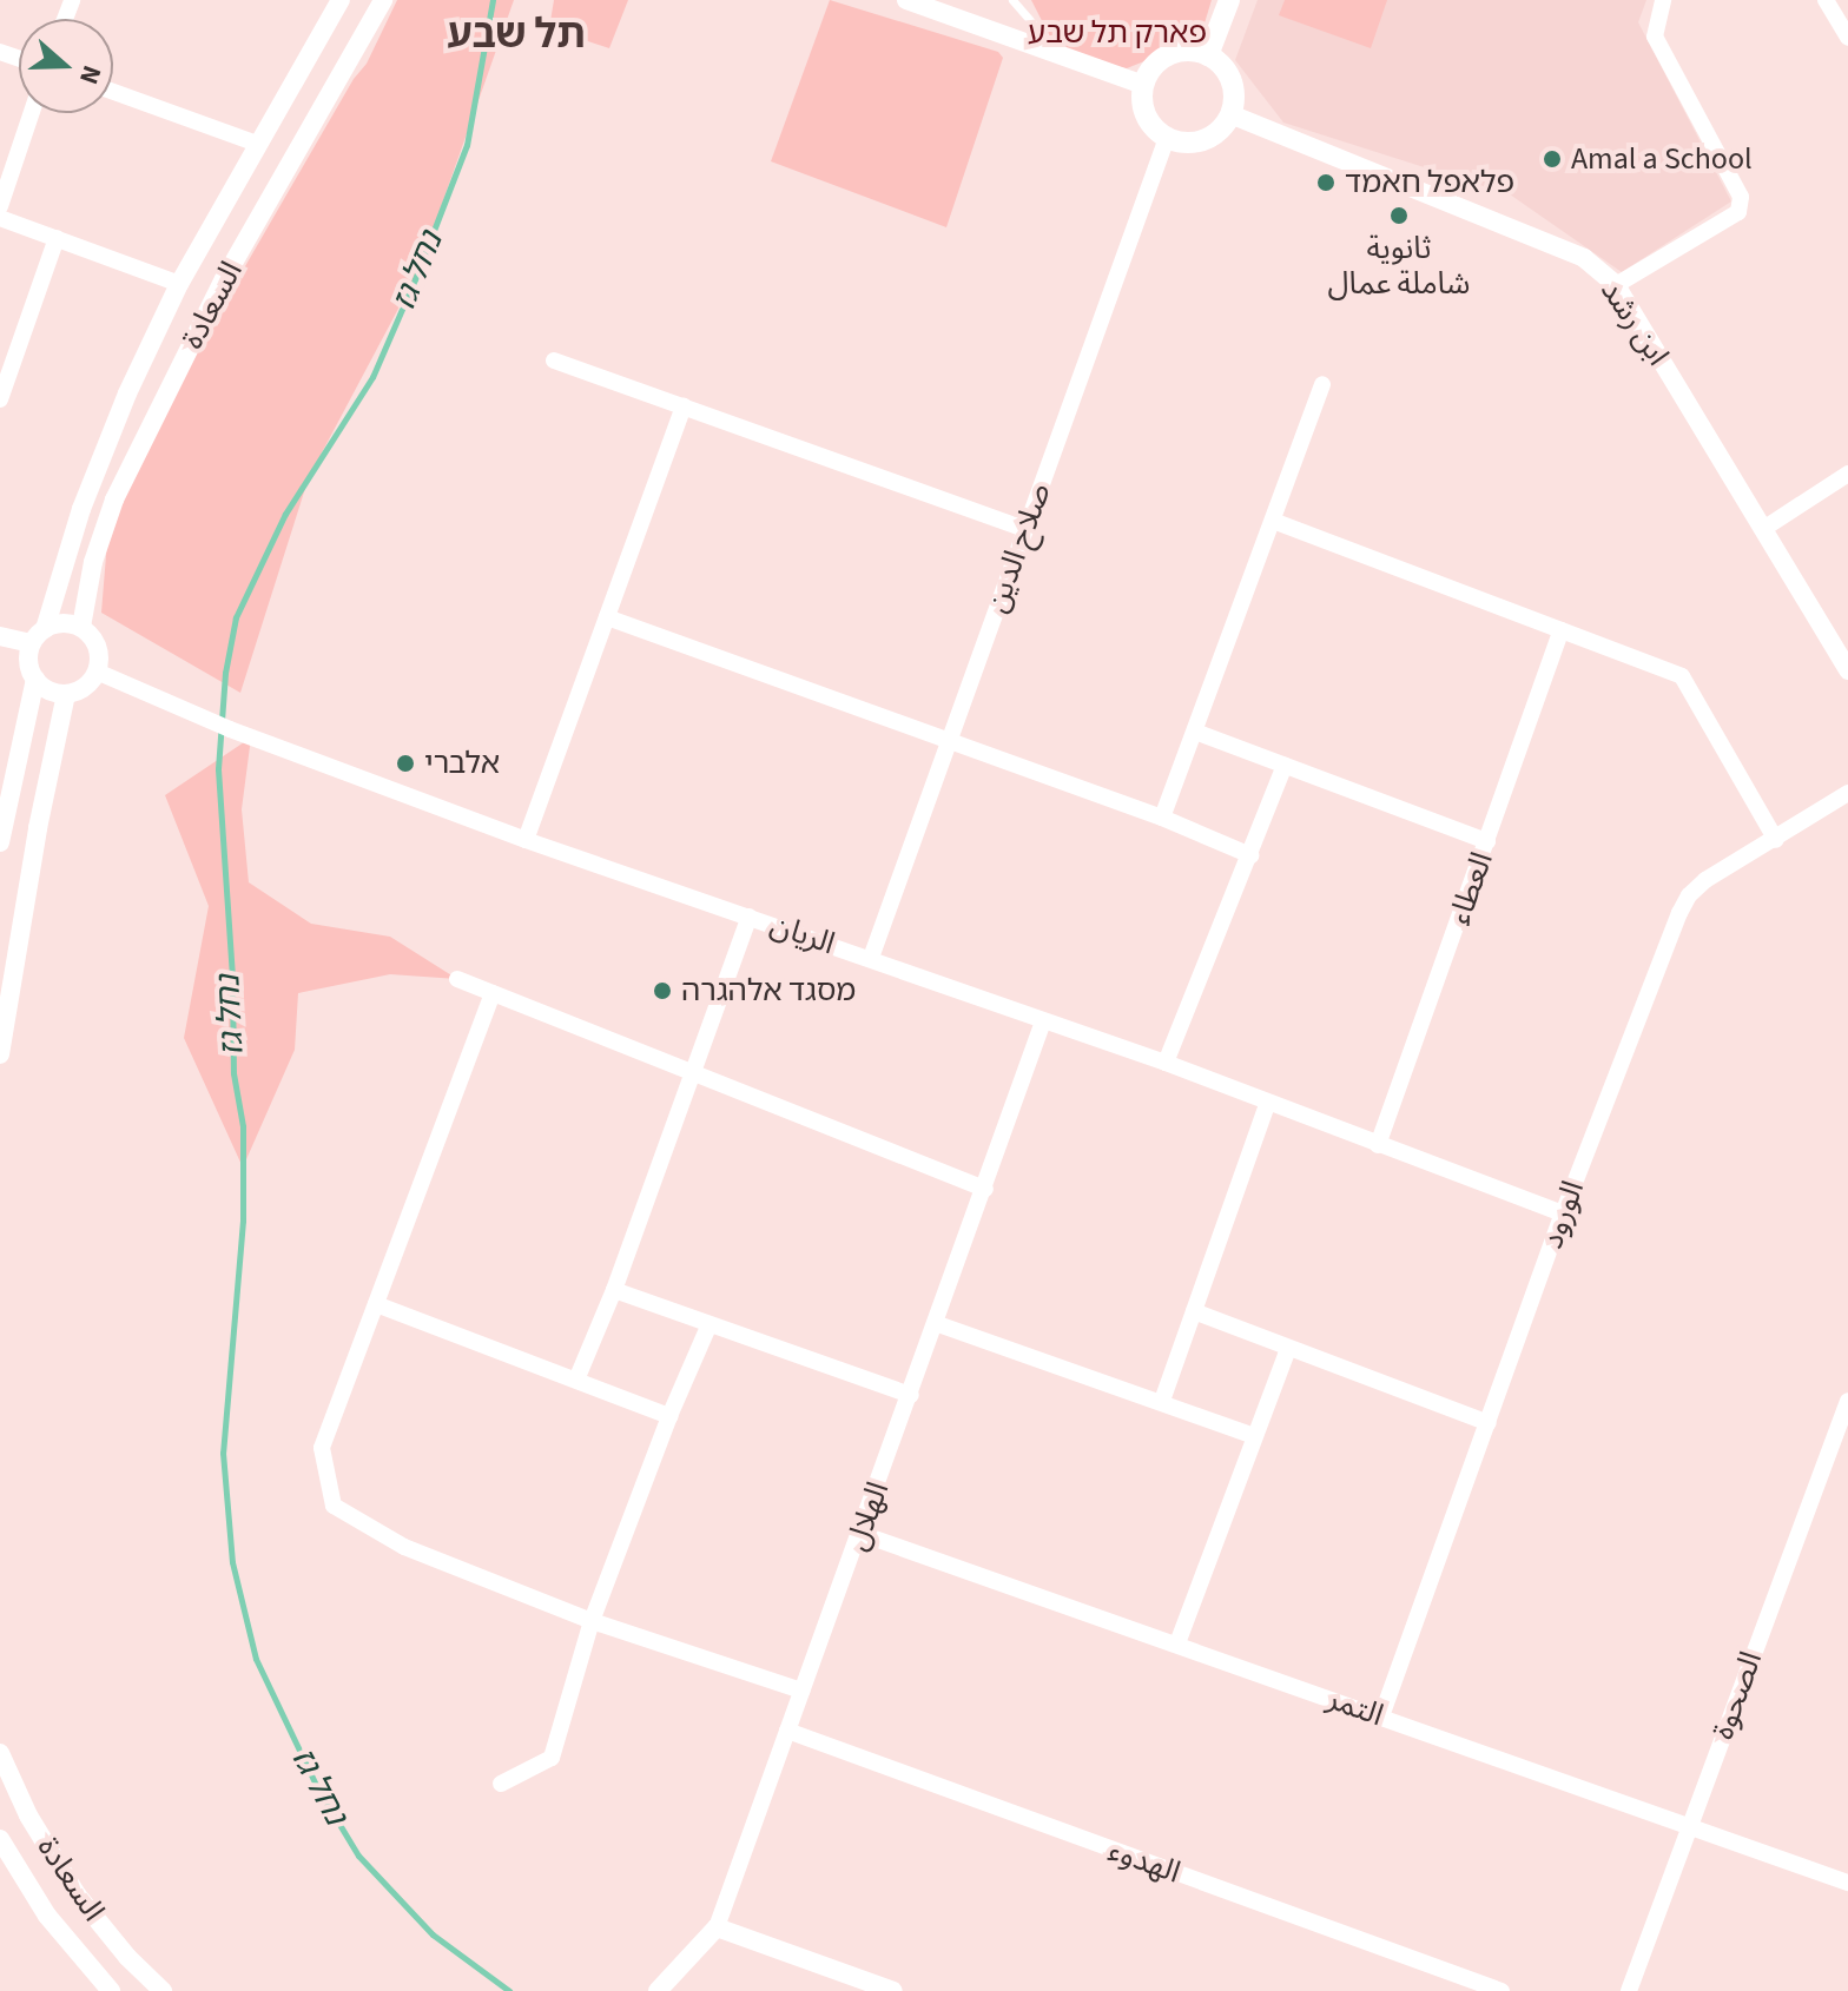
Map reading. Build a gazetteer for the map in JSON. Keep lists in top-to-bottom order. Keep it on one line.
{"streets":{"street":["السعادة","ابن رشد","صلاح الدين","العطاء","الريان","الورود","الهلال","الصحوة","التمر","الهدوء"]},"crossings":[["السعادة","الريان"],["ابن رشد","صلاح الدين"],["صلاح الدين","الريان"],["العطاء","الريان"],["الريان","الورود"],["الريان","الهلال"],["الورود","التمر"],["الهلال","التمر"],["الهلال","الهدوء"],["الصحوة","التمر"]],"districts":["תל שבע"],"water":["נחל גז"],"parks":["פארק תל שבע"],"places":["Amal a School","פלאפל חאמד","ثانوية شاملة عمال","אלברי","מסגד אלהגרה"],"north":"right"}
